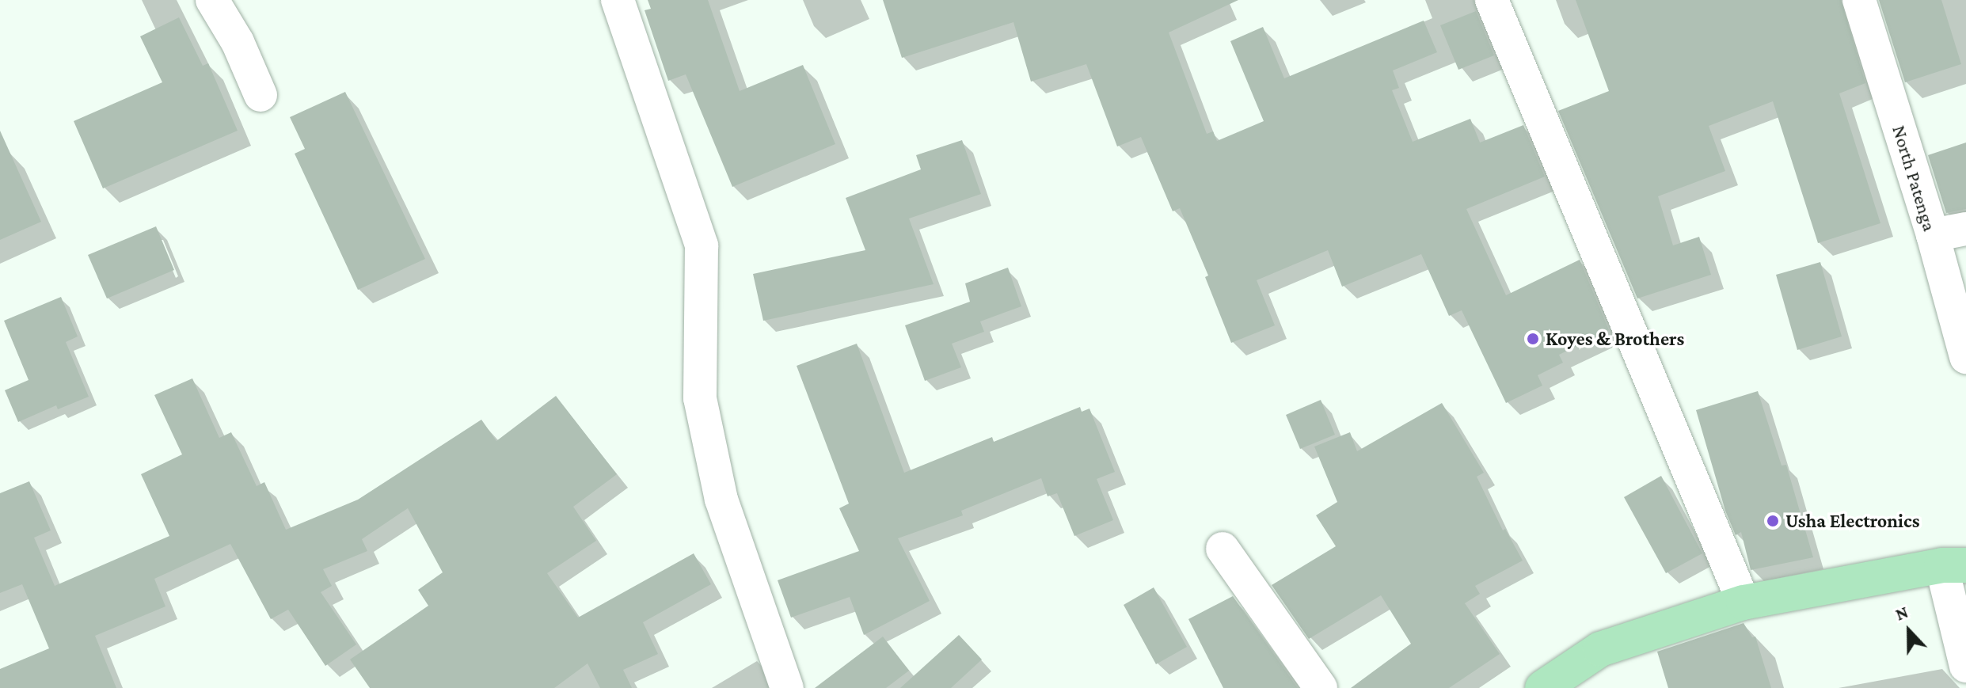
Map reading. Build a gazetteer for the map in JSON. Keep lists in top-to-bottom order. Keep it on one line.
{"streets":{"street":["North Patenga"]},"places":["Koyes & Brothers","Usha Electronics"],"north":"top"}
